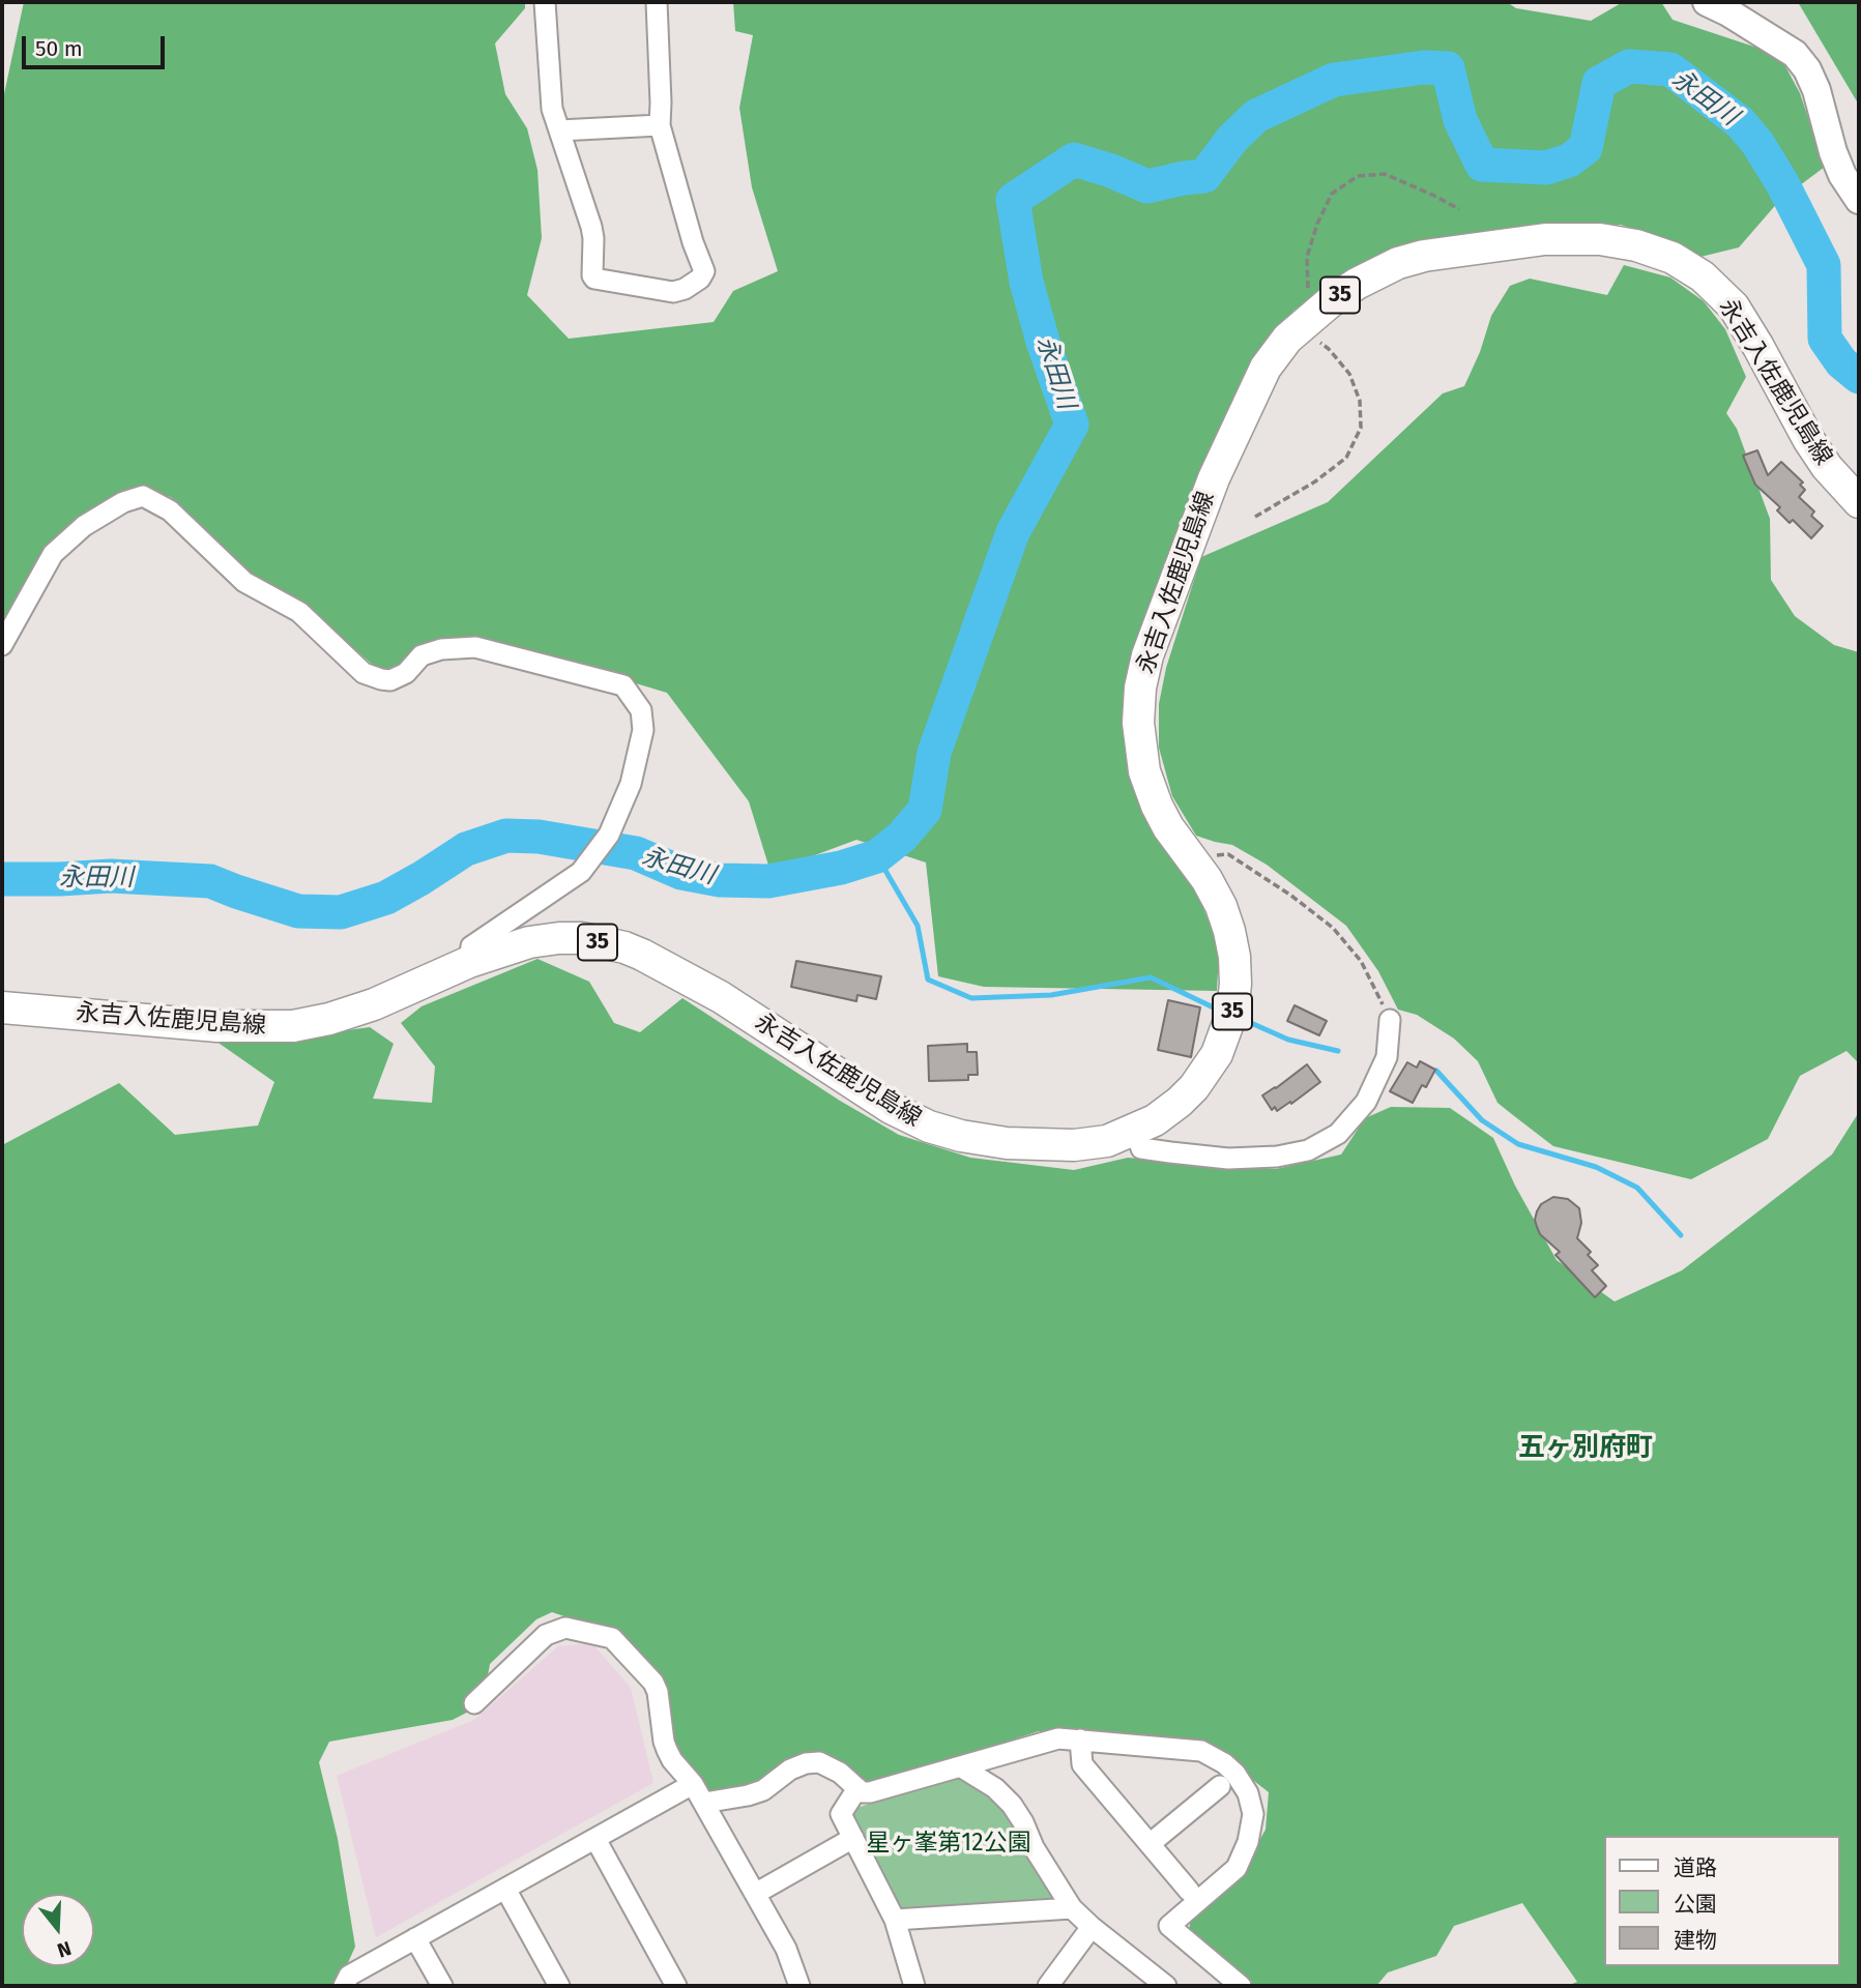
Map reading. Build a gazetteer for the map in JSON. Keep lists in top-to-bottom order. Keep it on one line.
{"streets":{"main road":["35","永吉入佐鹿児島線"]},"districts":["五ヶ別府町"],"water":["永田川"],"parks":["星ヶ峯第12公園"],"legend":["道路","公園","建物"],"scale_bar":"50 m","north":"bottom"}
